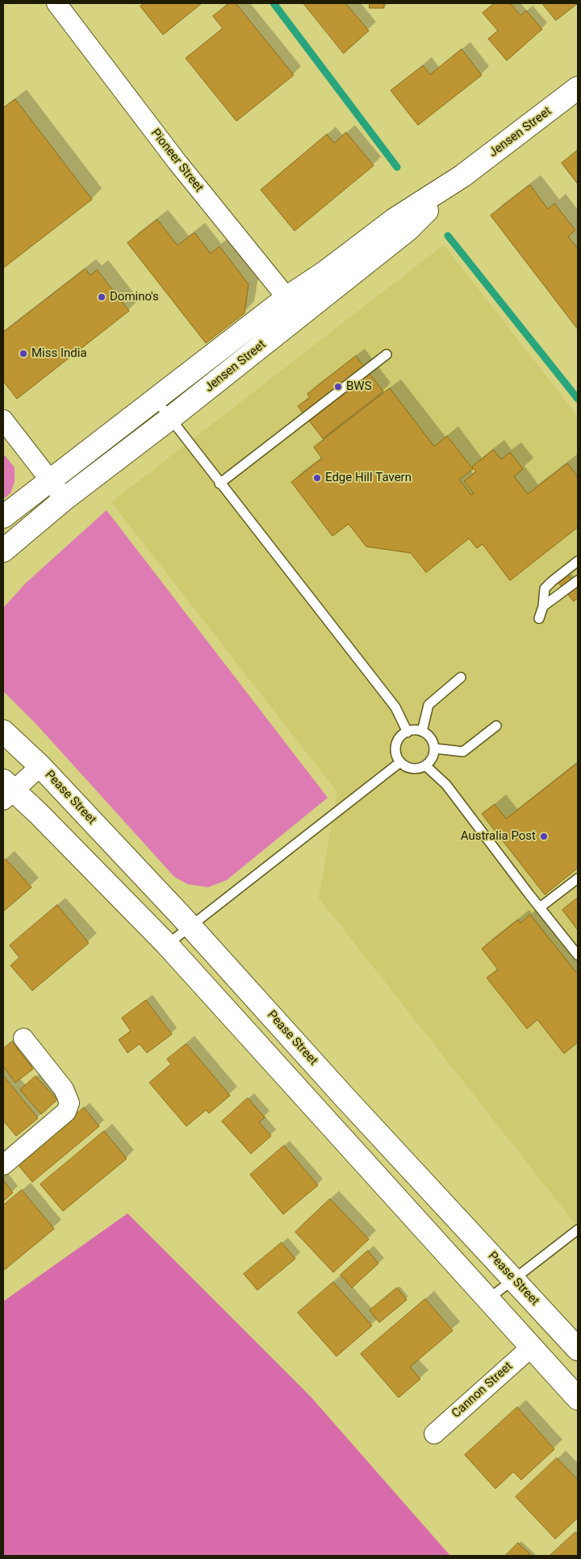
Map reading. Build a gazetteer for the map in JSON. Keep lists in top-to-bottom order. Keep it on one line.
{"streets":{"street":["Jensen Street","Pioneer Street","Pease Street","Cannon Street"]},"crossings":[["Jensen Street","Pioneer Street"]],"places":["Domino's","Miss India","BWS","Edge Hill Tavern","Australia Post"]}
